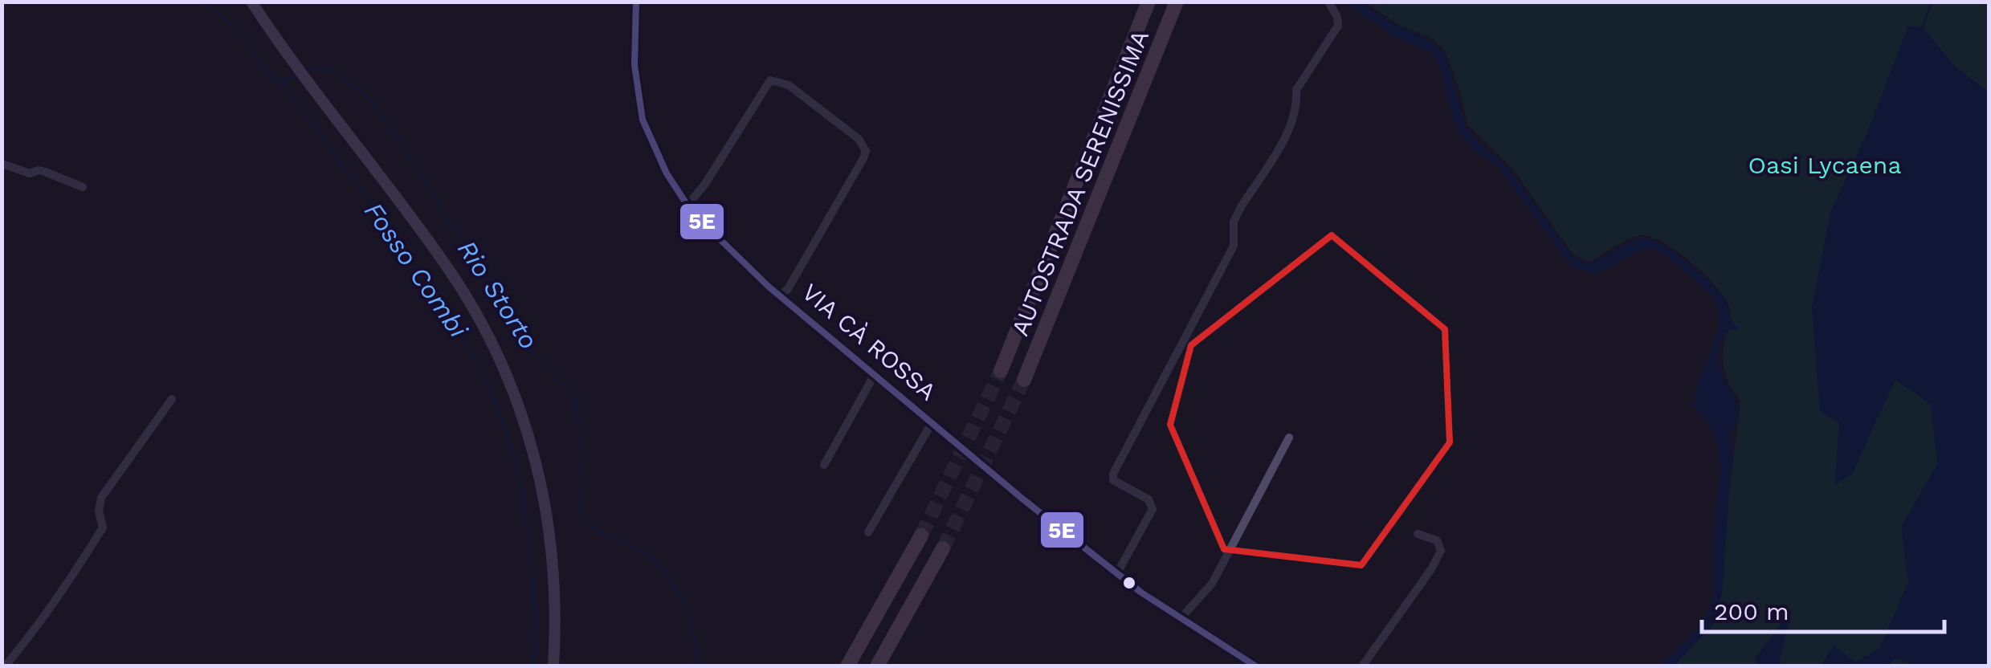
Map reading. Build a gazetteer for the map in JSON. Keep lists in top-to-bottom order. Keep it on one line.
{"streets":{"highway":["AUTOSTRADA SERENISSIMA"],"main road":["VIA CÀ ROSSA"]},"water":["Fosso Combi","Rio Storto"],"parks":["Oasi Lycaena"],"lines":["transit line 5E"],"scale_bar":"200 m"}
